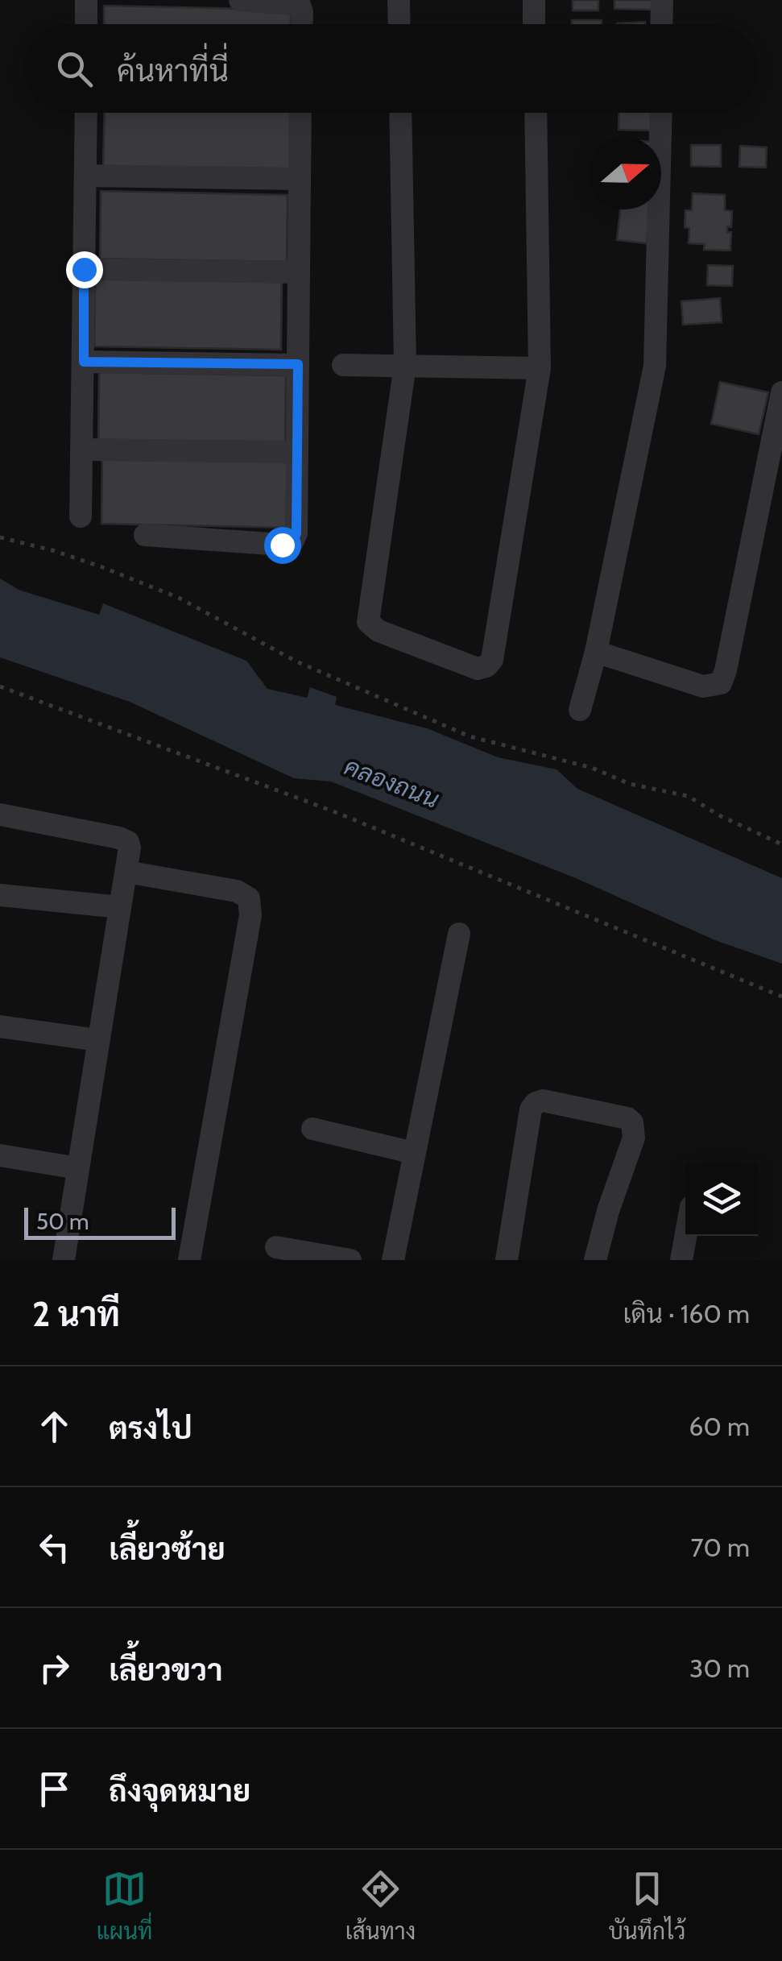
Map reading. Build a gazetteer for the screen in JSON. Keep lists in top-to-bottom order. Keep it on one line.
{"water":["คลองถนน"],"scale_bar":"50 m","north":"right","page":{"search":"ค้นหาที่นี่","scale":"50 m","heading":["2 นาที","เดิน · 160 m"],"list":[["ตรงไป","60 m"],["เลี้ยวซ้าย","70 m"],["เลี้ยวขวา","30 m"],"ถึงจุดหมาย"],"nav":["แผนที่","เส้นทาง","บันทึกไว้"]}}
